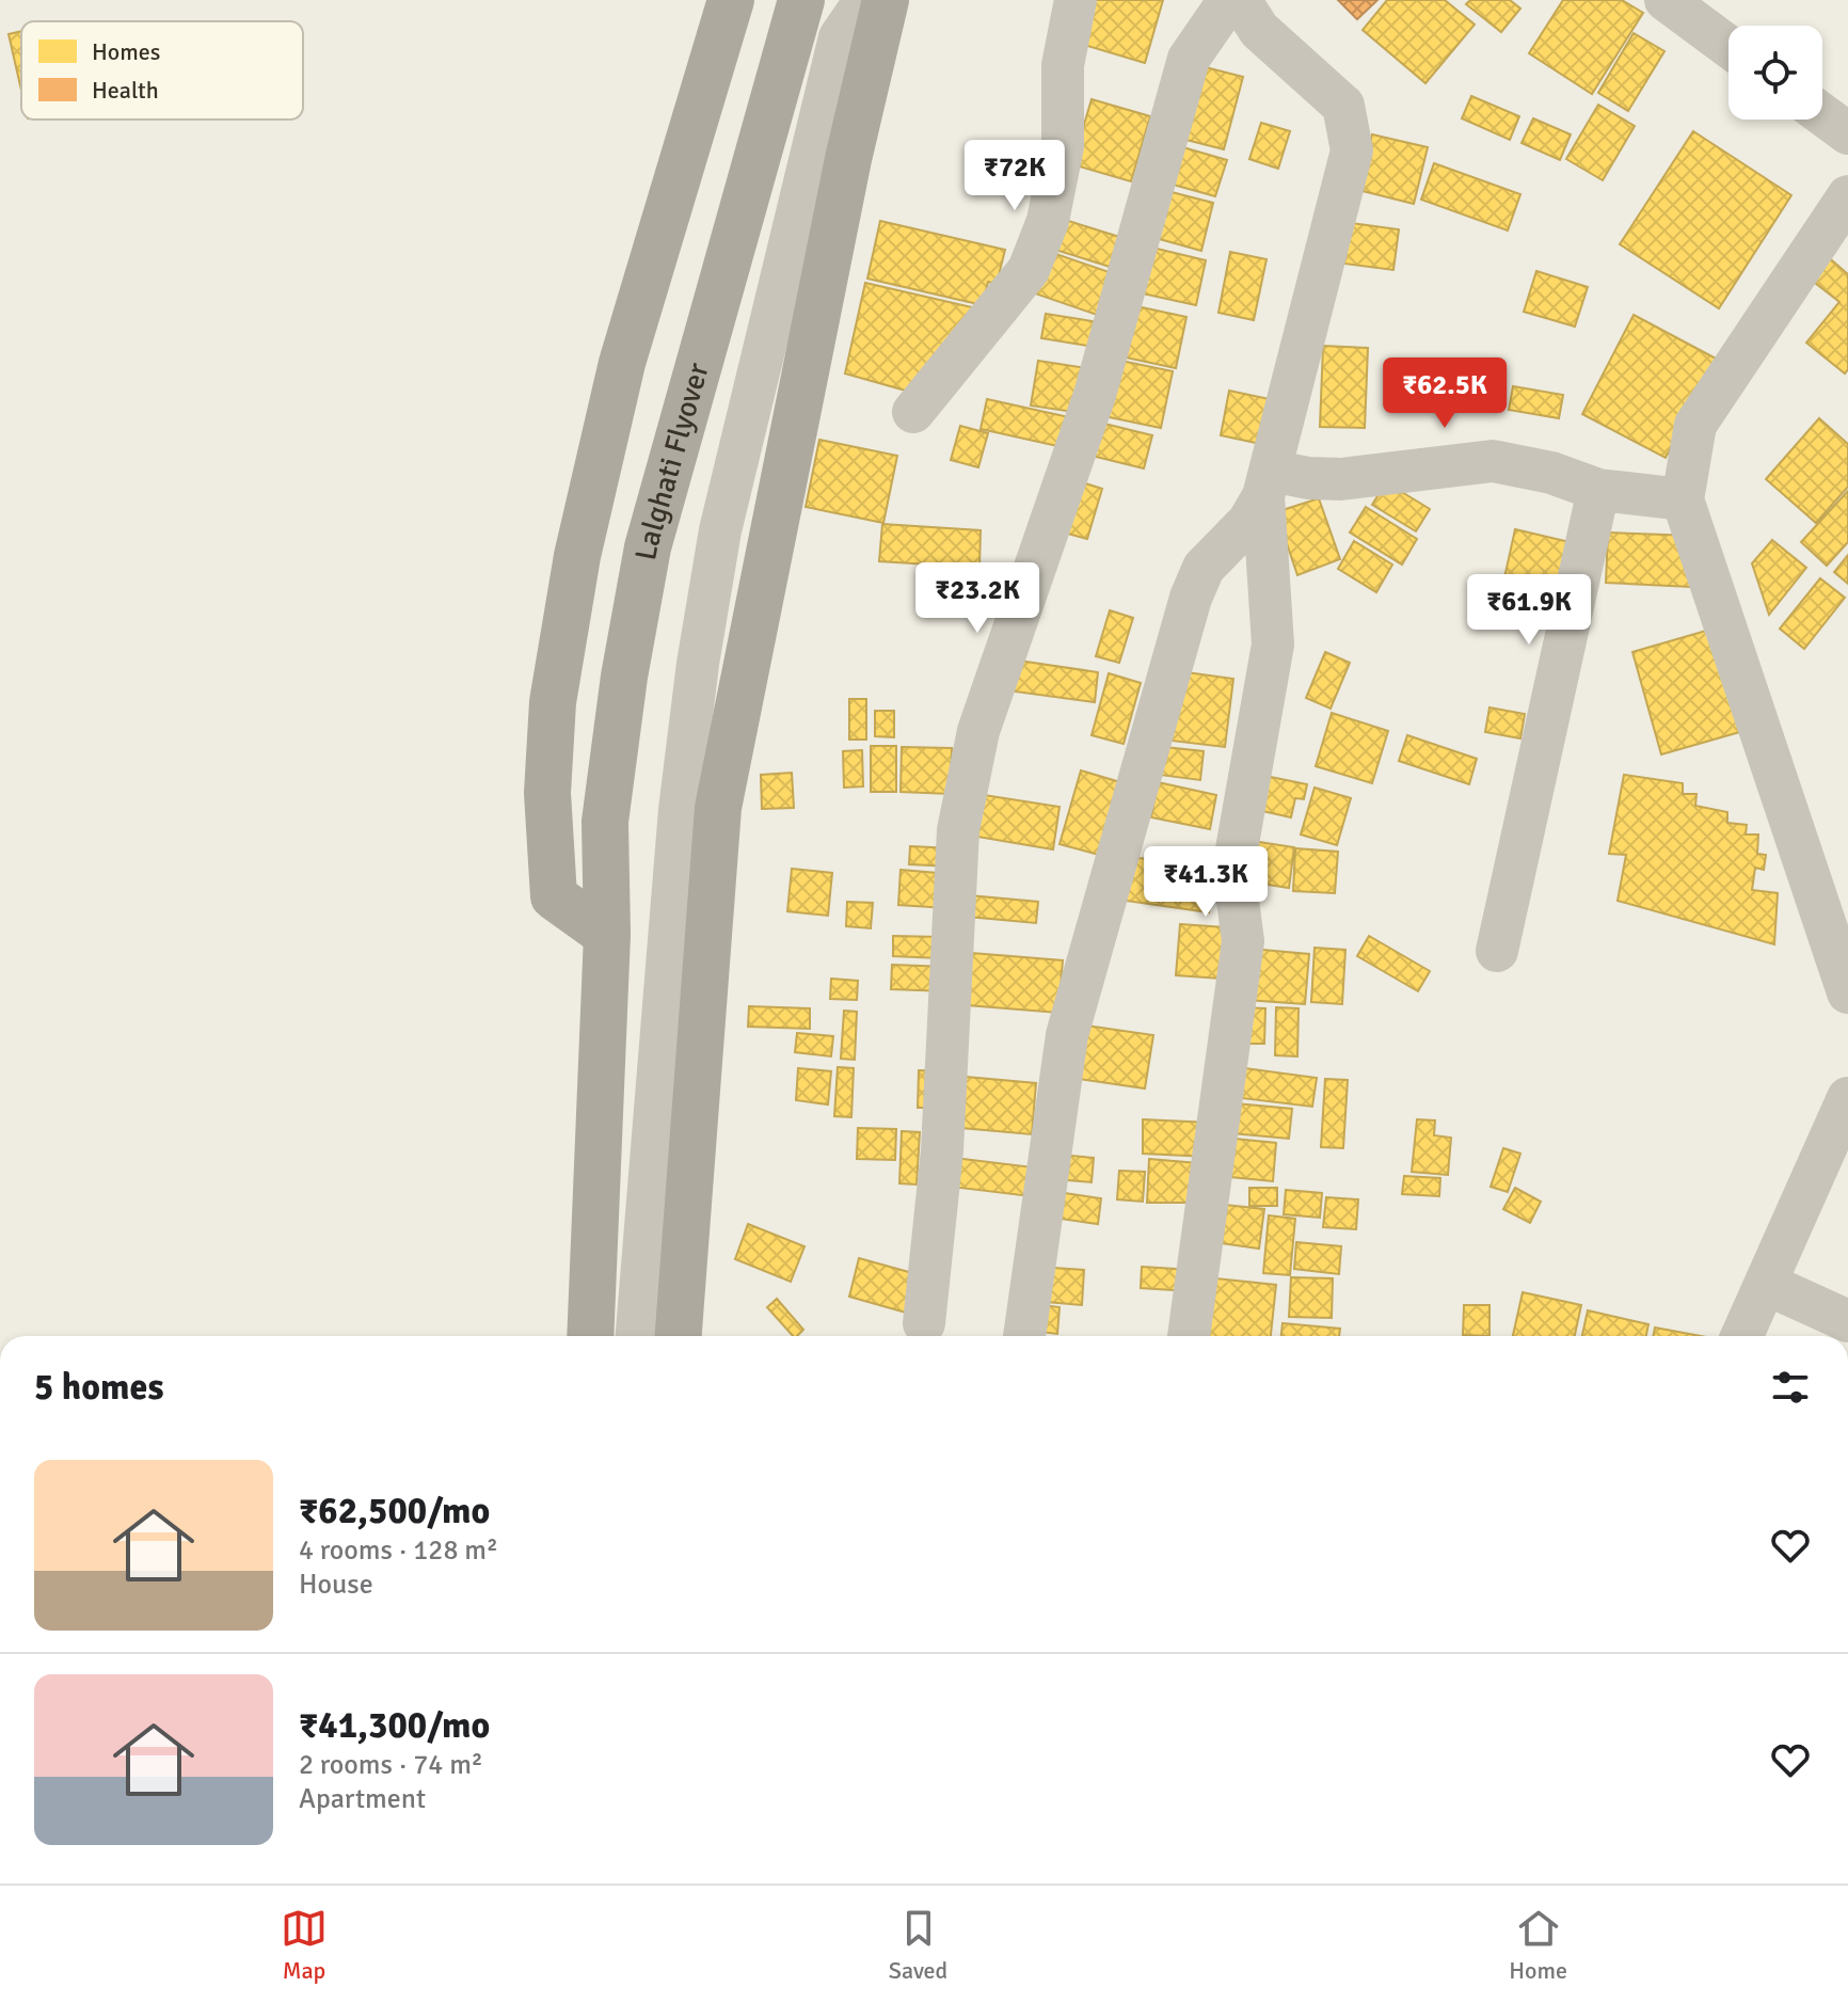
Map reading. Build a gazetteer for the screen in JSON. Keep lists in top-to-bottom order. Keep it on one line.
{"streets":{"main road":["Lalghati Flyover"]},"legend":["Homes","Health"],"page":{"price":["₹72K","₹62.5K","₹23.2K","₹61.9K","₹41.3K"],"heading":"5 homes","list":[{"name":"₹62,500/mo","note":"4 rooms · 128 m² · House"},{"name":"₹41,300/mo","note":"2 rooms · 74 m² · Apartment"}],"tabs":["Map","Saved","Home"]}}
